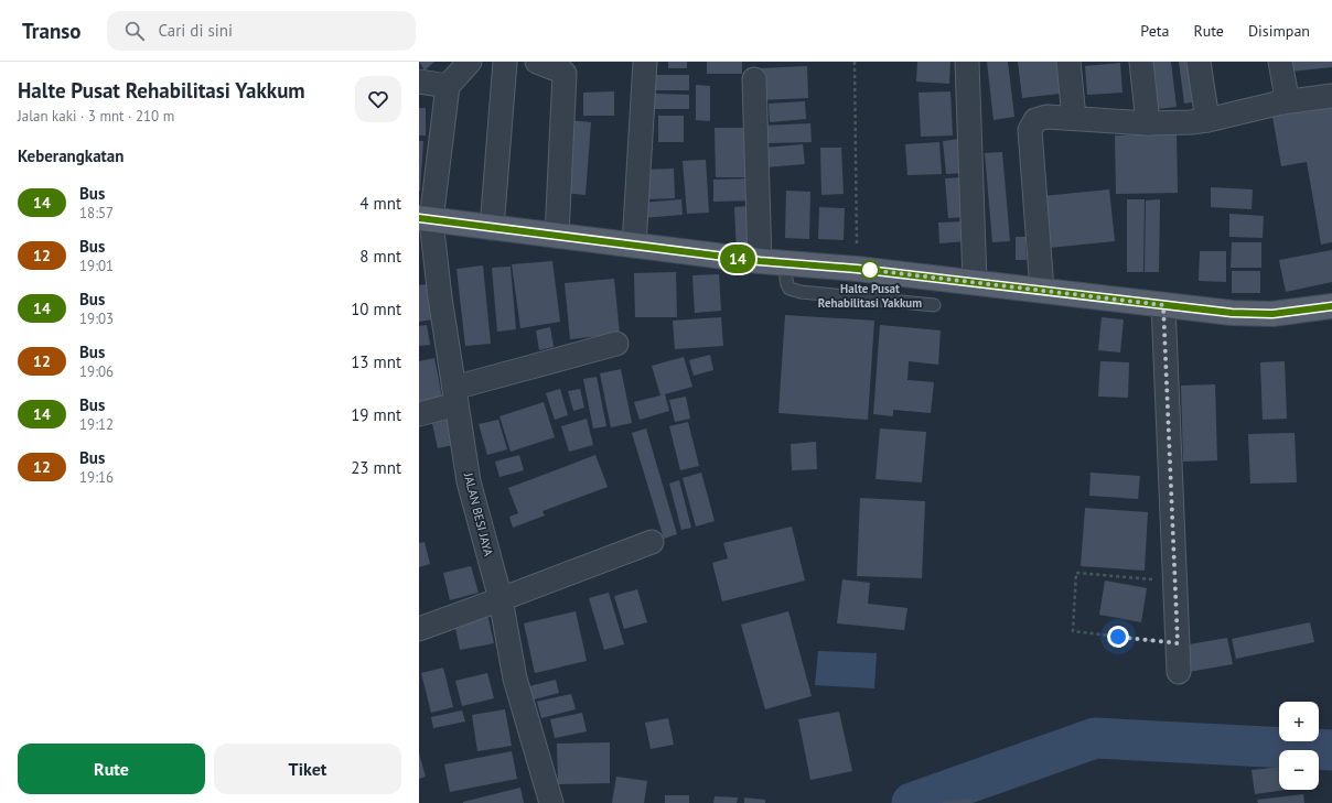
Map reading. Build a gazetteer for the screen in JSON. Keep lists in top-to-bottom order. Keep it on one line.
{"streets":{"street":["JALAN BESI JAYA"]},"places":["Halte Pusat Rehabilitasi Yakkum"],"lines":["bus line 14"],"page":{"header":"Transo","search":"Cari di sini","nav":["Peta","Rute","Disimpan"],"heading":[["Halte Pusat Rehabilitasi Yakkum","Jalan kaki · 3 mnt · 210 m"],"Keberangkatan"],"on_map":"14","list":[{"mark":"14","name":"Bus","note":"18:57","value":"4 mnt"},{"mark":"12","name":"Bus","note":"19:01","value":"8 mnt"},{"mark":"14","name":"Bus","note":"19:03","value":"10 mnt"},{"mark":"12","name":"Bus","note":"19:06","value":"13 mnt"},{"mark":"14","name":"Bus","note":"19:12","value":"19 mnt"},{"mark":"12","name":"Bus","note":"19:16","value":"23 mnt"}],"map_buttons":["+","−"],"buttons":["Rute","Tiket"]}}
